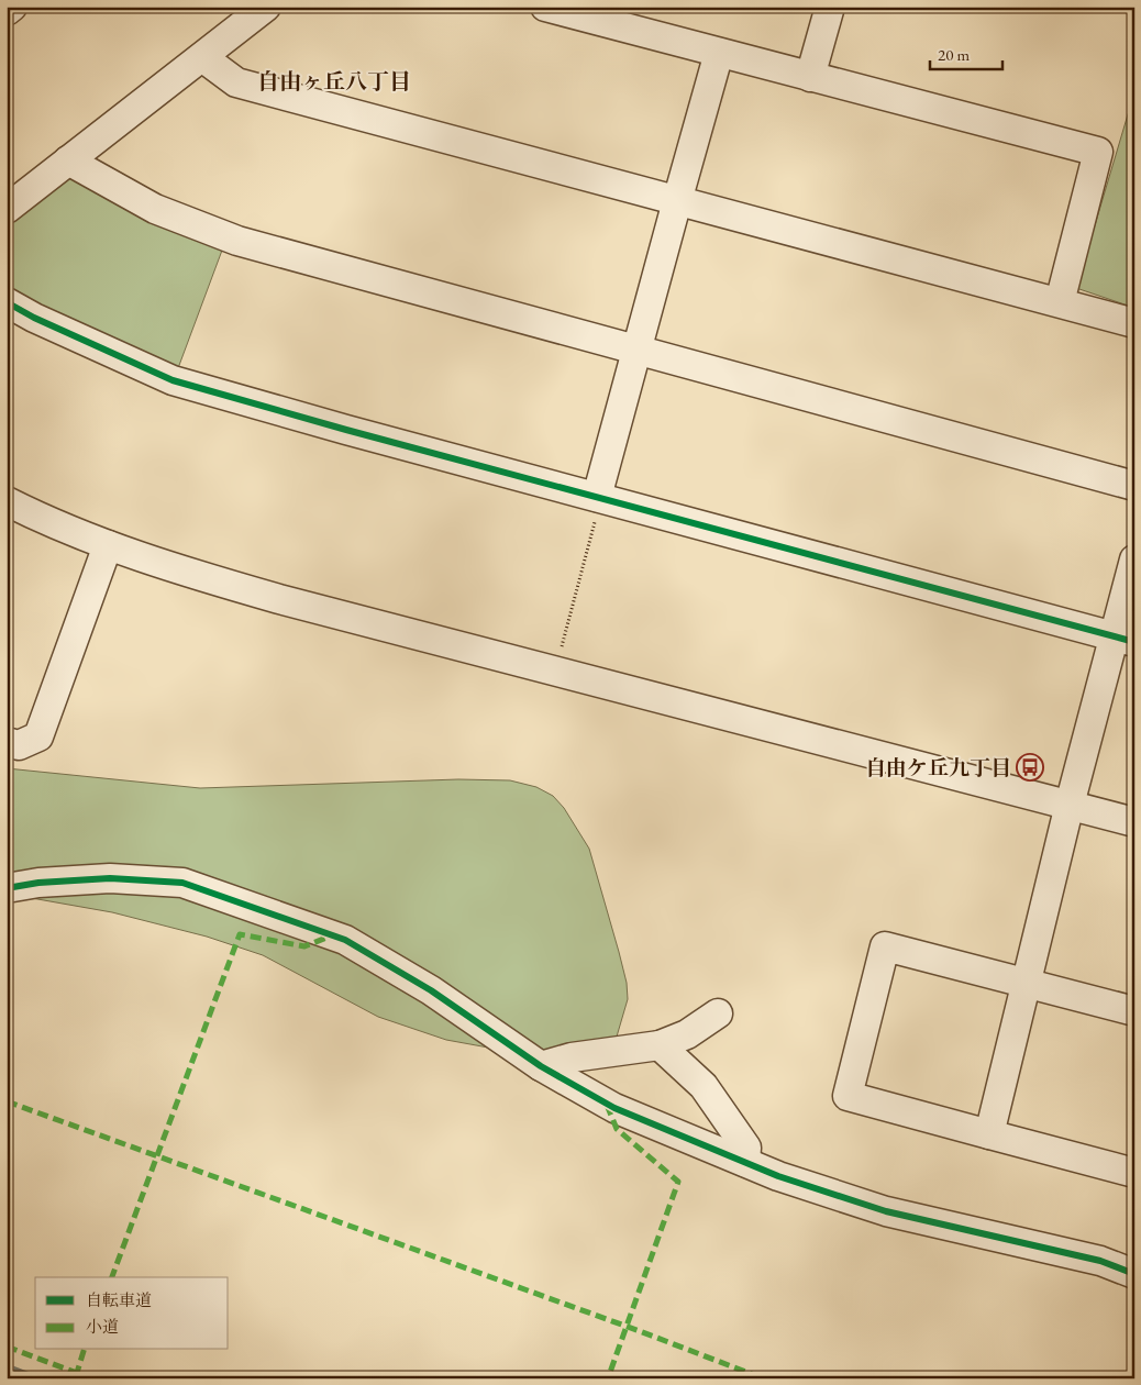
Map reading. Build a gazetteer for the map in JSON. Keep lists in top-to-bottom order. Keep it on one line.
{"districts":["自由ヶ丘八丁目"],"places":{"bus stop":["自由ケ丘九丁目"]},"legend":["自転車道","小道"],"scale_bar":"20 m"}
